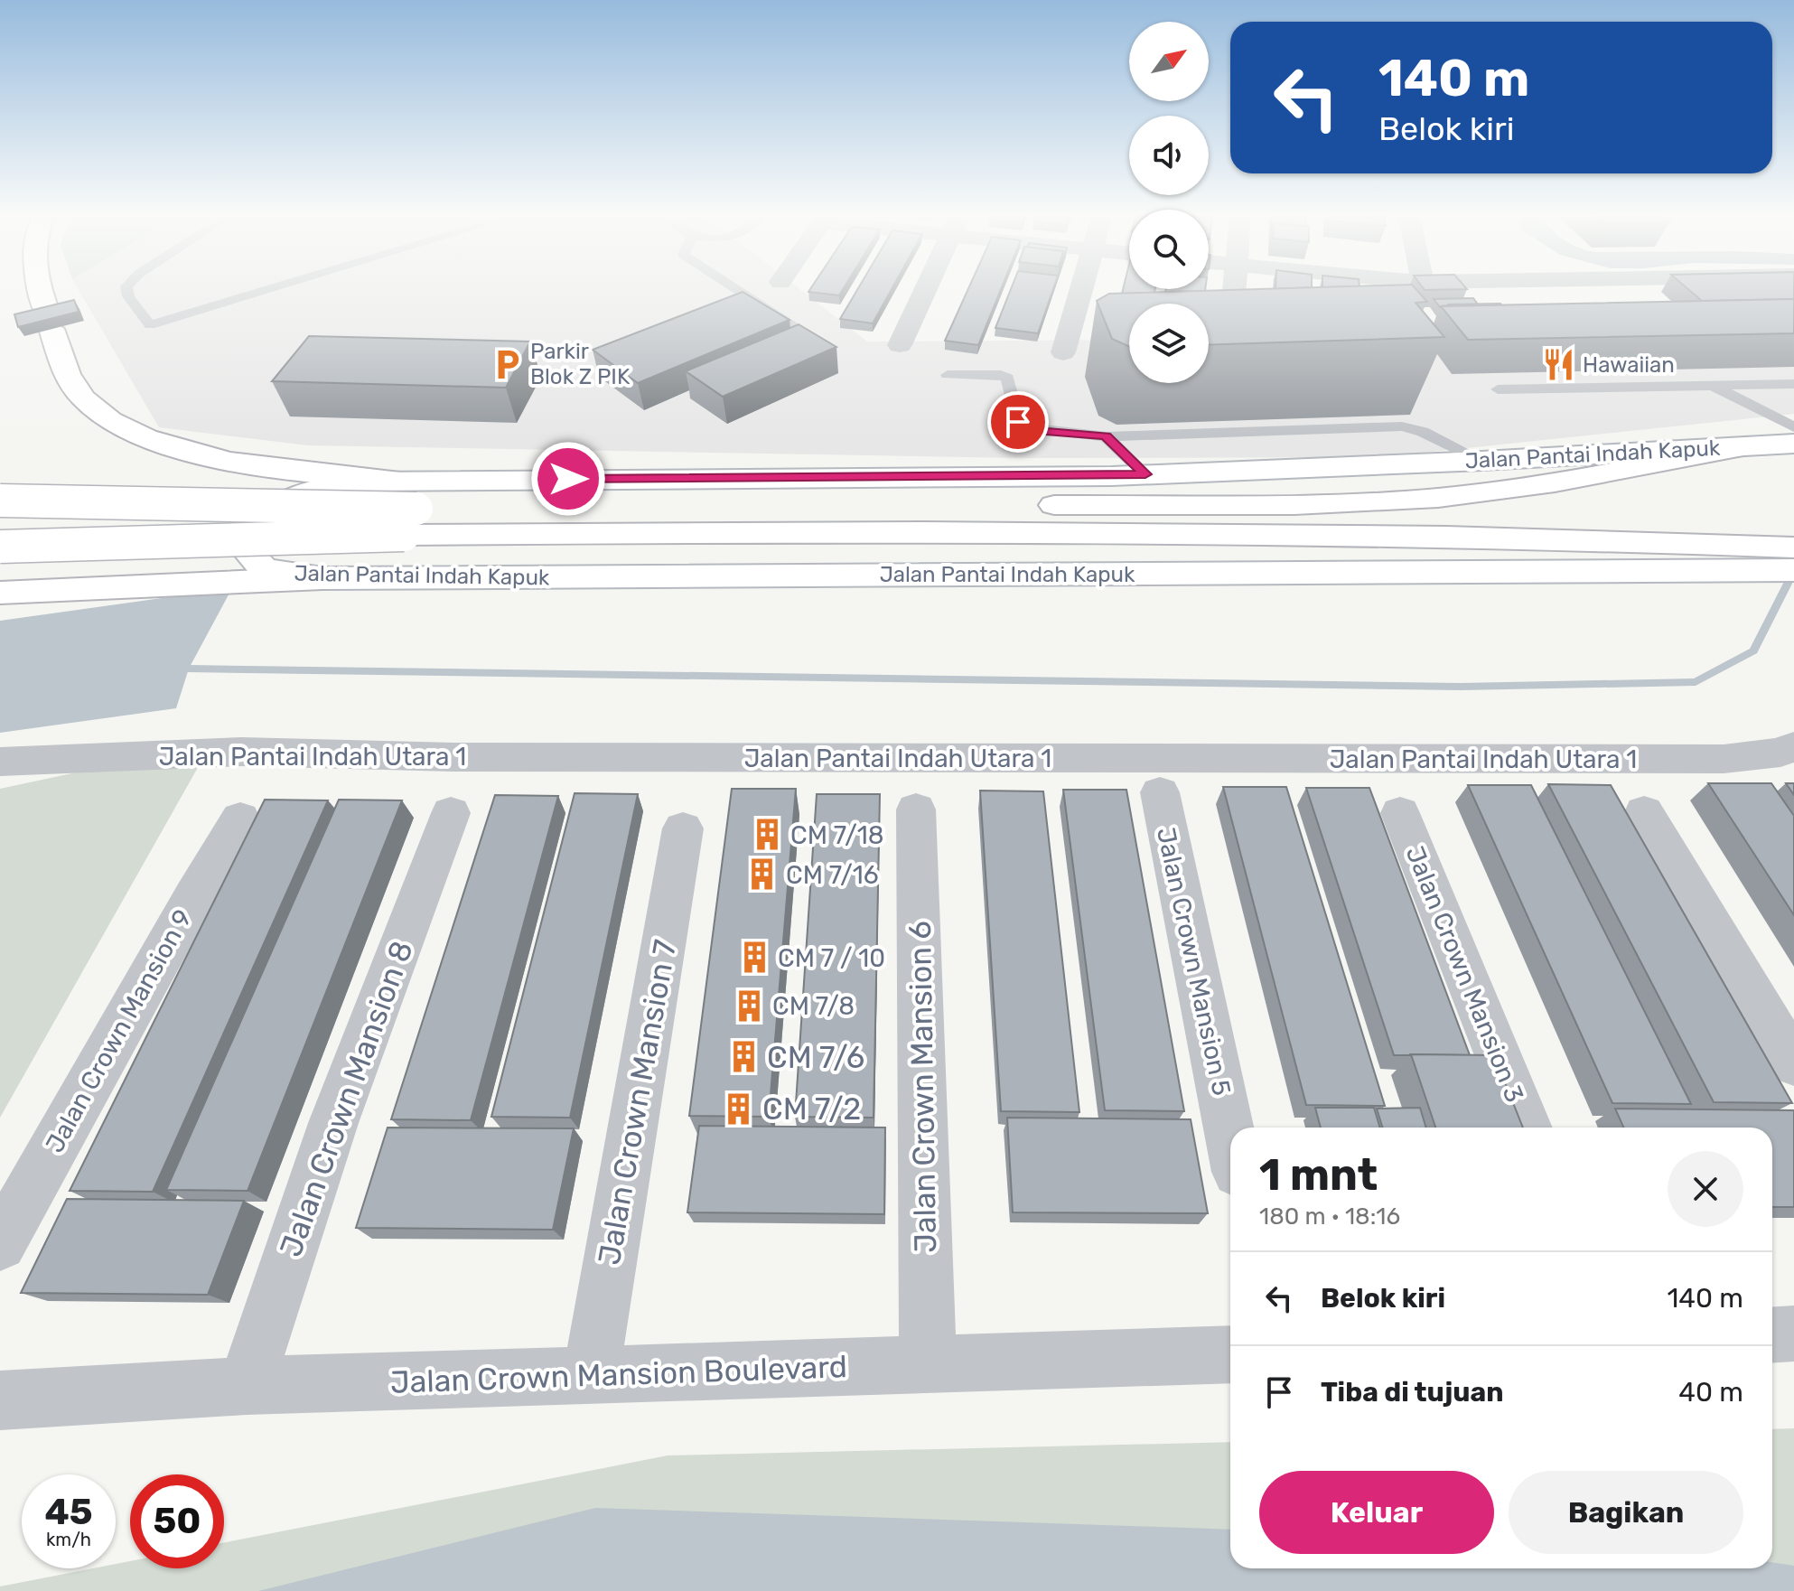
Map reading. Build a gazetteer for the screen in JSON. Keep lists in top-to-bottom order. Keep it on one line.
{"streets":{"main road":["Jalan Pantai Indah Kapuk"],"street":["Jalan Pantai Indah Utara 1","Jalan Crown Mansion 5","Jalan Crown Mansion 3","Jalan Crown Mansion 9","Jalan Crown Mansion 6","Jalan Crown Mansion 8","Jalan Crown Mansion 7","Jalan Crown Mansion Boulevard"]},"crossings":[["Jalan Crown Mansion 6","Jalan Crown Mansion Boulevard"],["Jalan Crown Mansion 8","Jalan Crown Mansion Boulevard"],["Jalan Crown Mansion 7","Jalan Crown Mansion Boulevard"]],"places":{"parking":["Parkir Blok Z PIK"],"restaurant":["Hawaiian"],"building":["CM 7/18","CM 7/16","CM 7 / 10","CM 7/8","CM 7/6","CM 7/2"]},"north":"top right","page":{"turn":["140 m","Belok kiri"],"heading":["1 mnt","180 m · 18:16"],"list":[{"name":"Belok kiri","value":"140 m"},{"name":"Tiba di tujuan","value":"40 m"}],"buttons":["Keluar","Bagikan"],"speed":"45 km/h","limit":"50"}}
